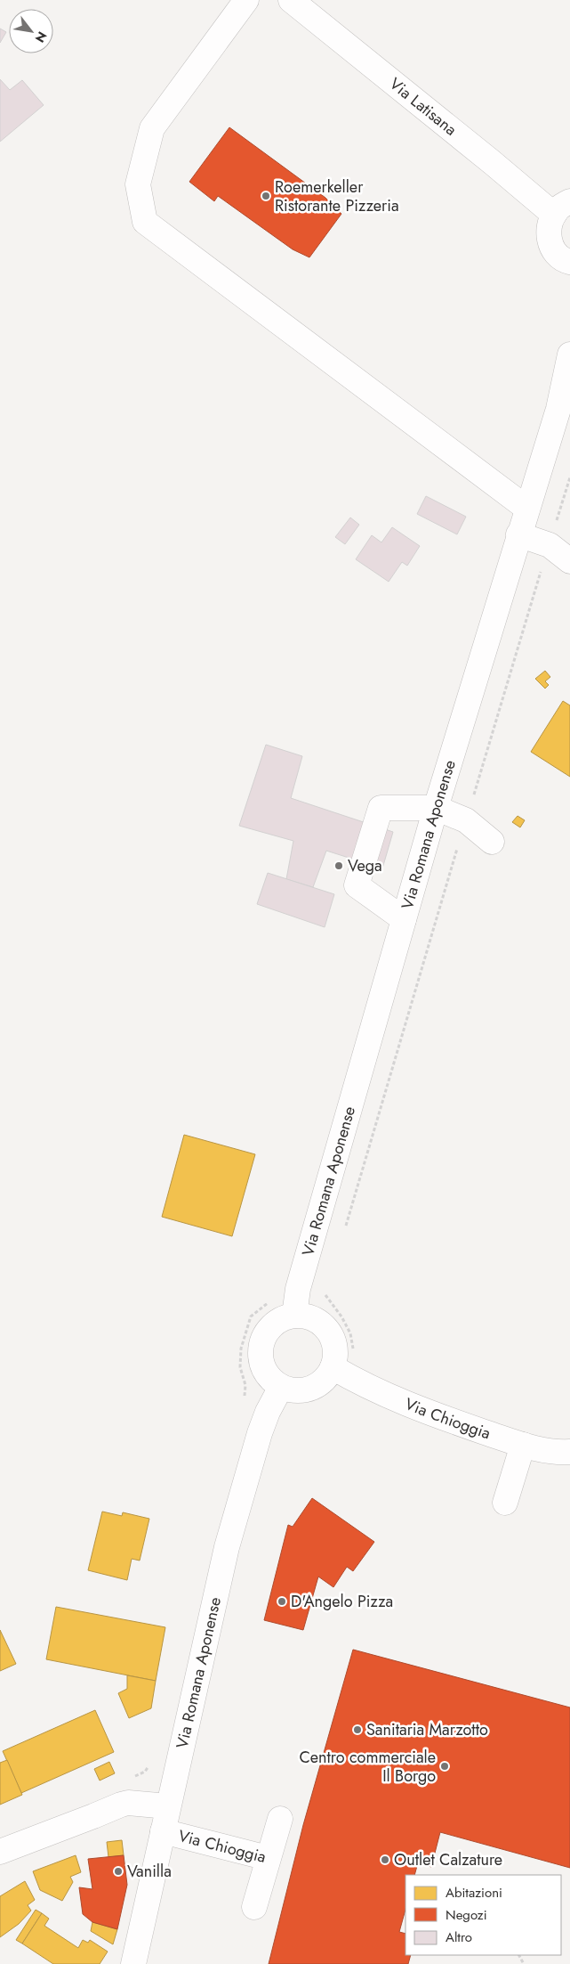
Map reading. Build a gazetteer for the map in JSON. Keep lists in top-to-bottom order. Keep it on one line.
{"streets":{"street":["Via Latisana","Via Romana Aponense","Via Chioggia"]},"crossings":[["Via Romana Aponense","Via Chioggia"]],"places":["Roemerkeller Ristorante Pizzeria","Vega","D'Angelo Pizza","Sanitaria Marzotto","Centro commerciale Il Borgo","Outlet Calzature","Vanilla"],"legend":["Abitazioni","Negozi","Altro"],"north":"bottom right"}
